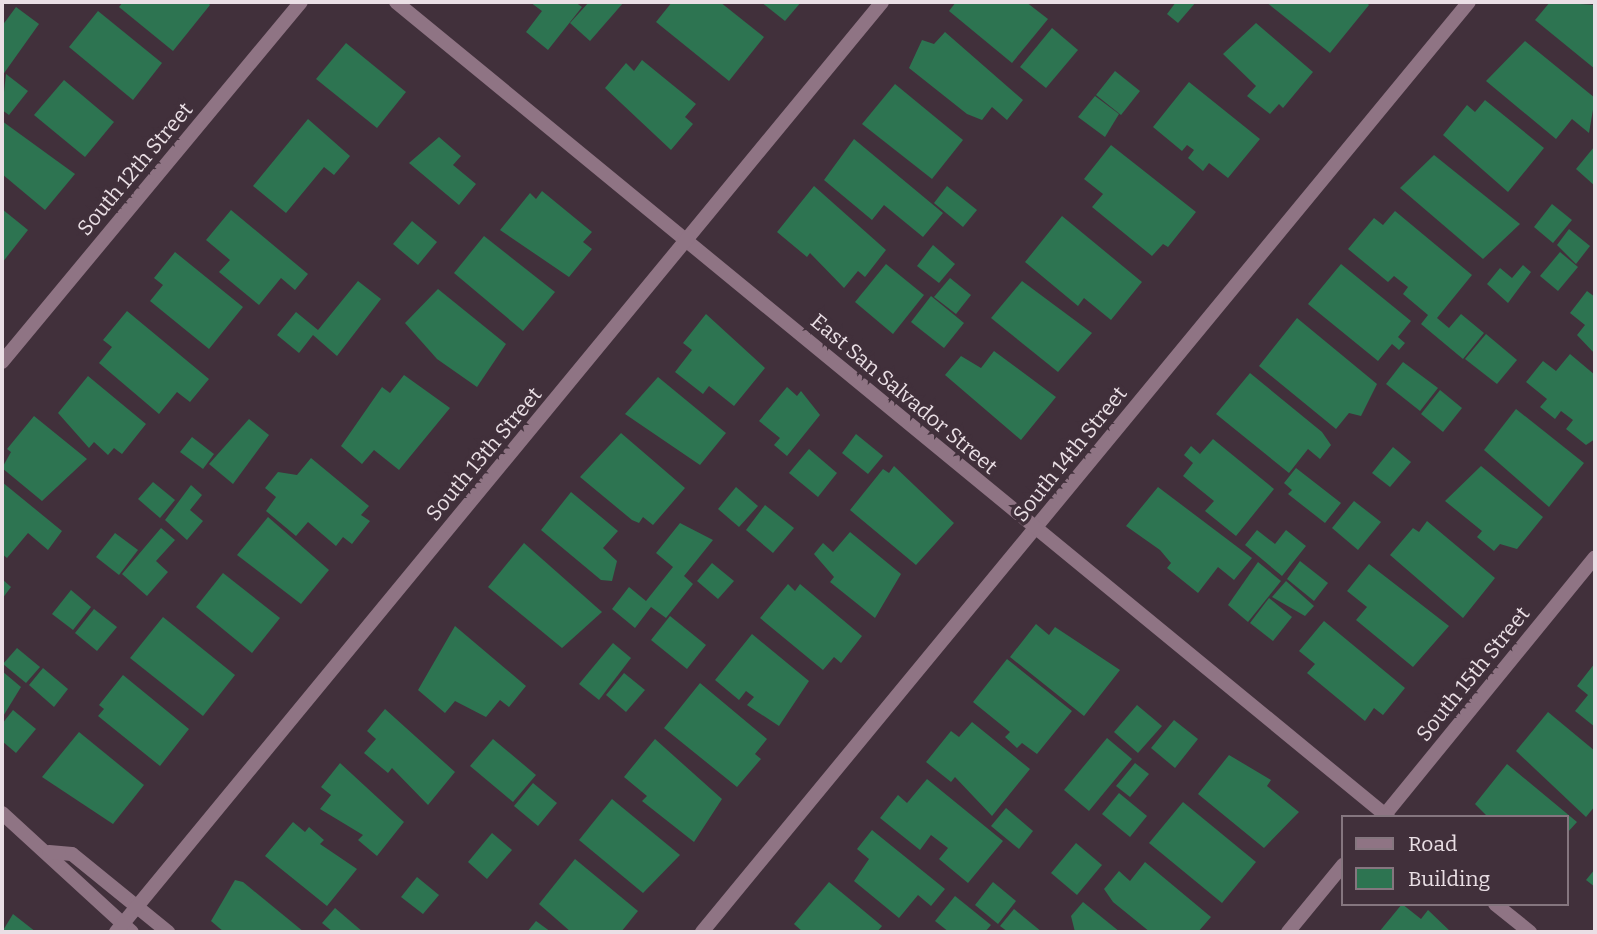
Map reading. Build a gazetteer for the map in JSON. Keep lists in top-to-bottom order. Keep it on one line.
{"streets":{"street":["South 12th Street","East San Salvador Street","South 13th Street","South 14th Street","South 15th Street"]},"crossings":[["East San Salvador Street","South 13th Street"],["East San Salvador Street","South 14th Street"]],"legend":["Road","Building"]}
